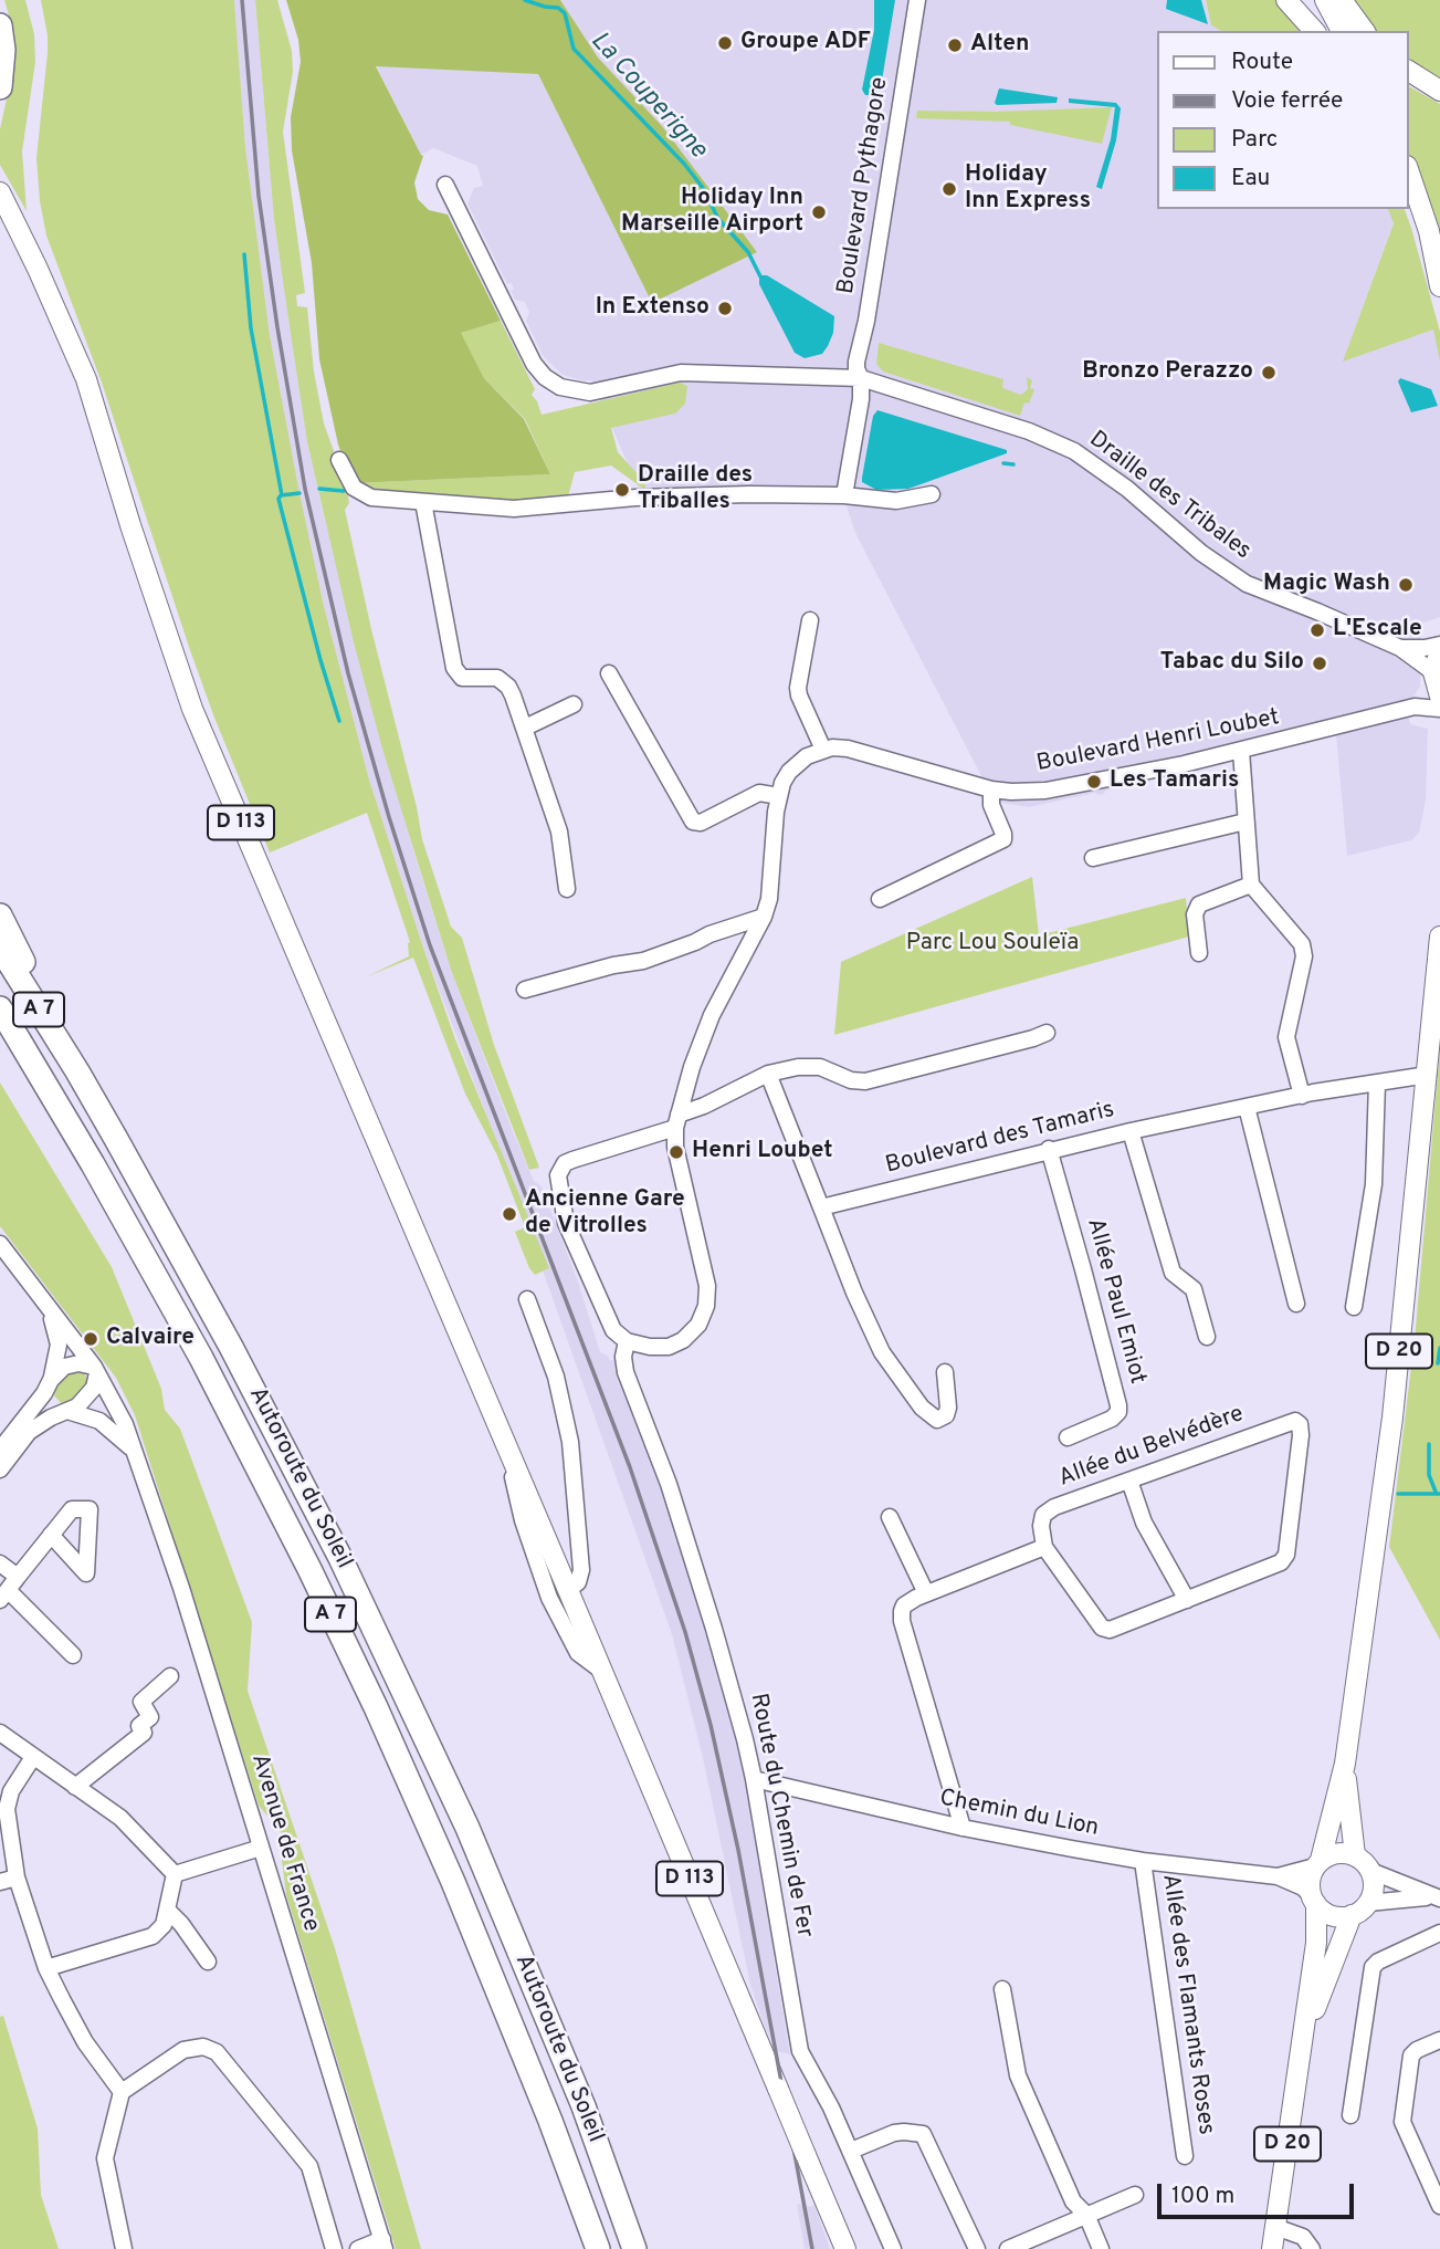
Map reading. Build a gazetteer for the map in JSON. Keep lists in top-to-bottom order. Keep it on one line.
{"streets":{"highway":["A 7","Autoroute du Soleil"],"main road":["D 113","D 20"],"street":["Boulevard Pythagore","Draille des Tribales","Boulevard Henri Loubet","Boulevard des Tamaris","Allée Paul Emiot","Allée du Belvédère","Chemin du Lion","Route du Chemin de Fer","Avenue de France","Allée des Flamants Roses"]},"crossings":[["Boulevard Pythagore","Draille des Tribales"],["Boulevard des Tamaris","Allée Paul Emiot"],["Boulevard des Tamaris","D 20"],["D 20","Chemin du Lion"],["Chemin du Lion","Route du Chemin de Fer"],["Chemin du Lion","Allée des Flamants Roses"]],"water":["La Couperigne"],"parks":["Parc Lou Souleïa"],"places":["Groupe ADF","Alten","Holiday Inn Express","Holiday Inn Marseille Airport","In Extenso","Bronzo Perazzo","Draille des Triballes","Magic Wash","L'Escale","Tabac du Silo","Les Tamaris","Henri Loubet","Ancienne Gare de Vitrolles","Calvaire"],"legend":["Route","Voie ferrée","Parc","Eau"],"scale_bar":"100 m"}
